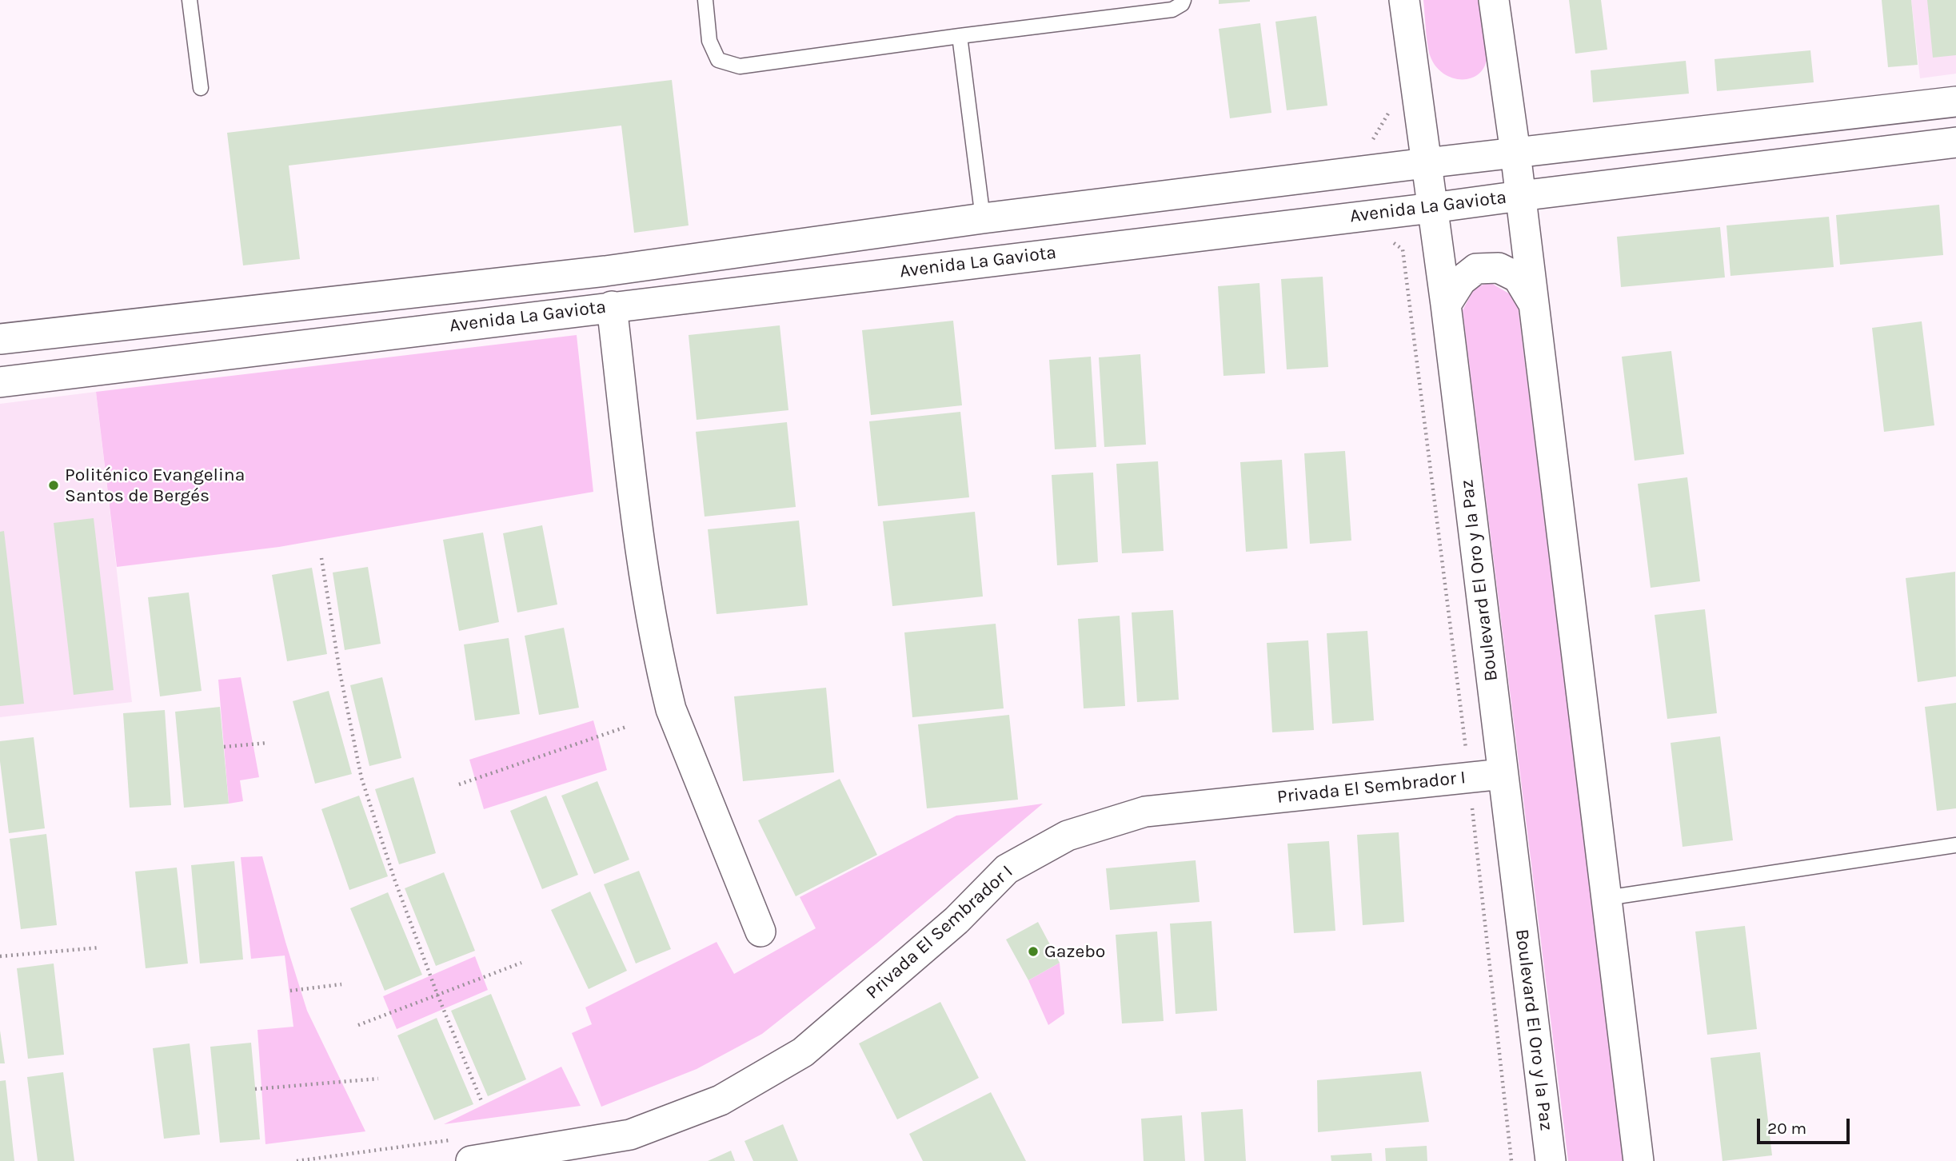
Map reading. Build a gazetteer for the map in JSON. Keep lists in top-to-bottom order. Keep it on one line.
{"streets":{"street":["Avenida La Gaviota","Boulevard El Oro y la Paz","Privada El Sembrador I"]},"crossings":[["Avenida La Gaviota","Boulevard El Oro y la Paz"],["Boulevard El Oro y la Paz","Privada El Sembrador I"]],"places":["Politénico Evangelina Santos de Bergés","Gazebo"],"scale_bar":"20 m"}
